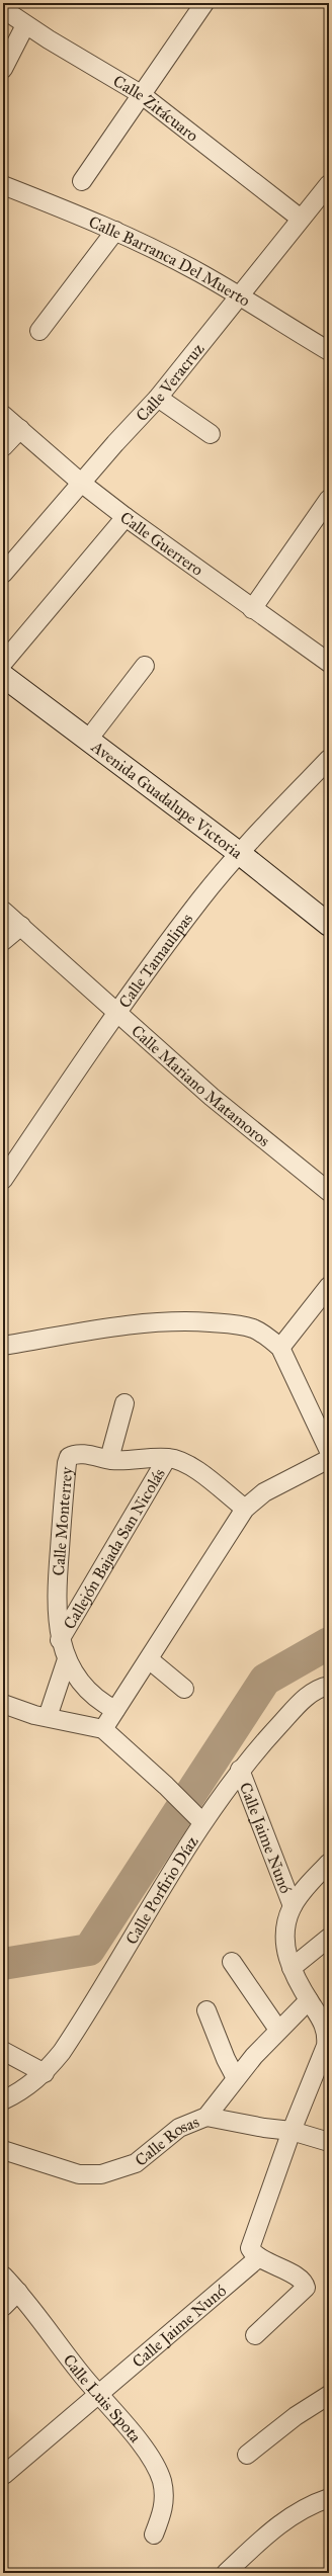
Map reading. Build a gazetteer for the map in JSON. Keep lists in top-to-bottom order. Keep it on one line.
{"streets":{"main road":["Avenida Guadalupe Victoria"],"street":["Calle Zitácuaro","Calle Barranca Del Muerto","Calle Veracruz","Calle Guerrero","Calle Tamaulipas","Calle Mariano Matamoros","Calle Monterrey","Callejón Bajada San Nicolás","Calle Jaime Nunó","Calle Porfirio Díaz","Calle Rosas","Calle Luis Spota"]},"crossings":[["Calle Zitácuaro","Calle Veracruz"],["Calle Barranca Del Muerto","Calle Veracruz"],["Calle Veracruz","Calle Guerrero"],["Avenida Guadalupe Victoria","Calle Tamaulipas"],["Calle Tamaulipas","Calle Mariano Matamoros"],["Calle Monterrey","Callejón Bajada San Nicolás"],["Calle Jaime Nunó","Calle Porfirio Díaz"],["Calle Jaime Nunó","Calle Luis Spota"]]}
